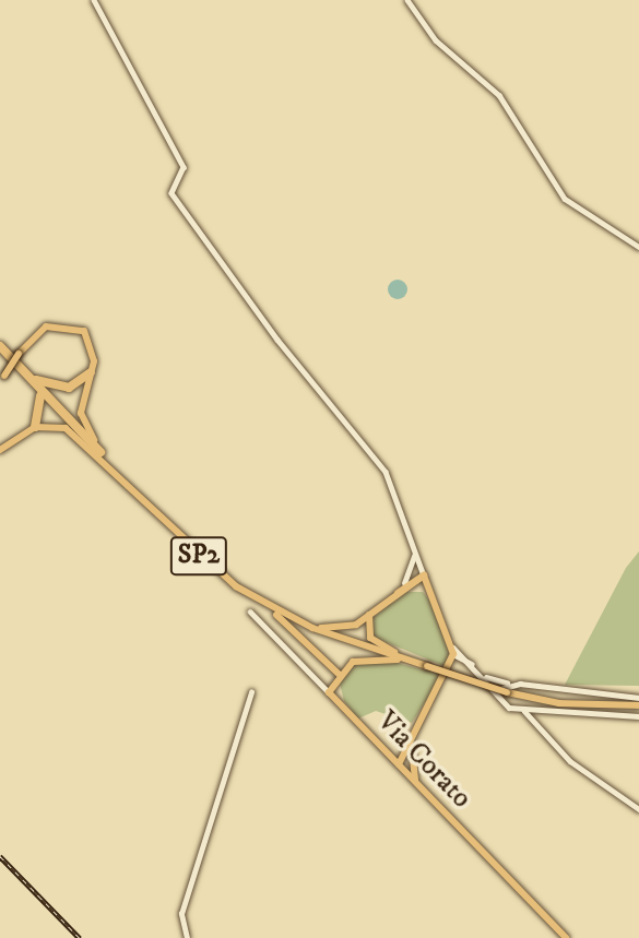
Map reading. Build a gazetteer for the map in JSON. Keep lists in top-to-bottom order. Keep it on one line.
{"streets":{"highway":["SP2"],"main road":["Via Corato"]}}
